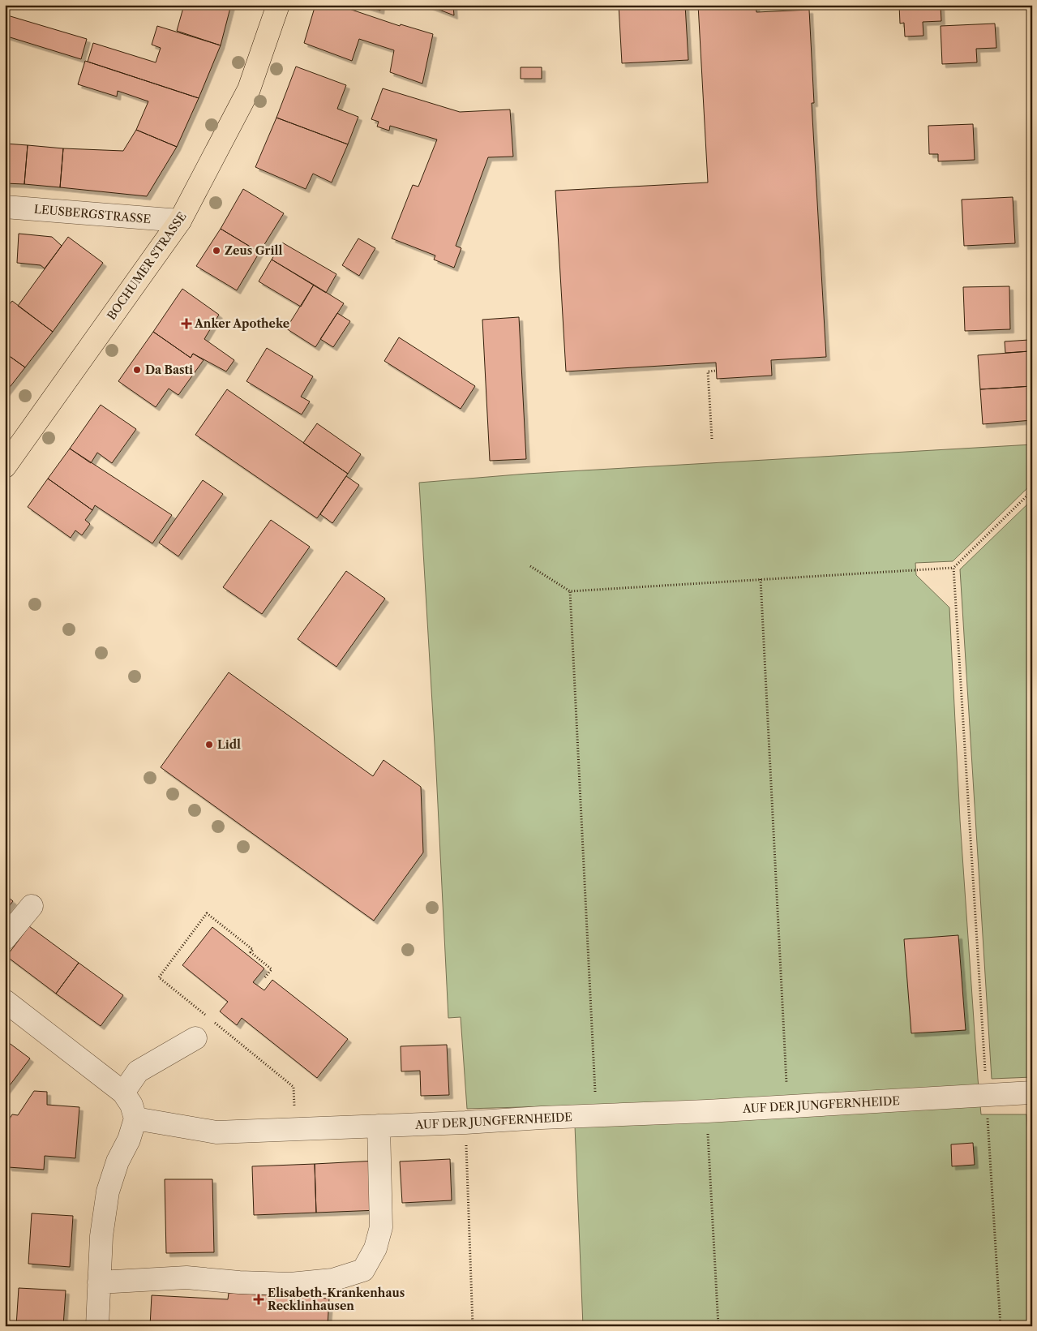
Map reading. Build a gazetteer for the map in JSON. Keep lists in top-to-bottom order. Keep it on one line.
{"streets":{"main road":["BOCHUMER STRASSE"],"street":["LEUSBERGSTRASSE","AUF DER JUNGFERNHEIDE"]},"crossings":[["LEUSBERGSTRASSE","BOCHUMER STRASSE"]],"places":{"other":["Zeus Grill","Da Basti","Lidl"],"health":["Anker Apotheke","Elisabeth-Krankenhaus Recklinhausen"]}}
